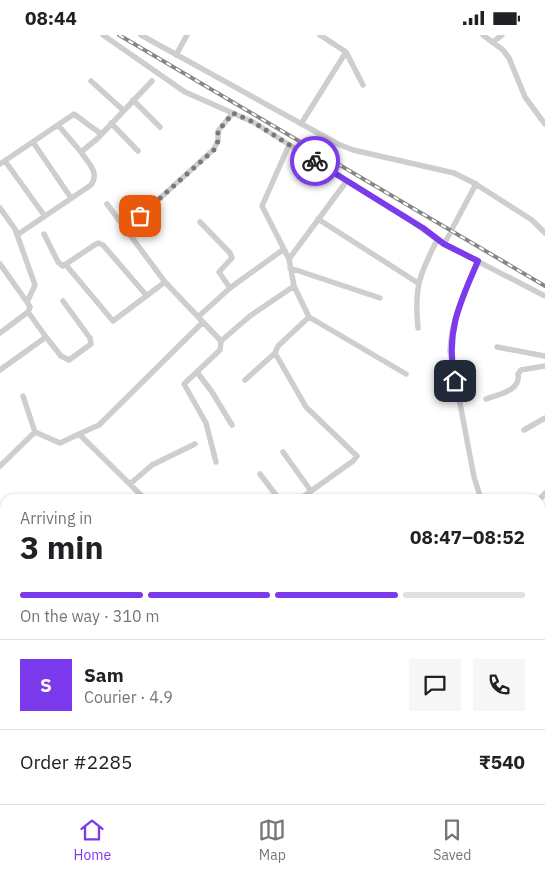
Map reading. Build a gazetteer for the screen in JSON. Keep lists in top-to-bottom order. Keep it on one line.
{"page":{"status":"08:44","heading":["3 min","Arriving in","08:47–08:52"],"panel":["Sam","Courier · 4.9","Order #2285","₹540"],"bar":"On the way · 310 m","round":"S","tabs":["Home","Map","Saved"]}}
